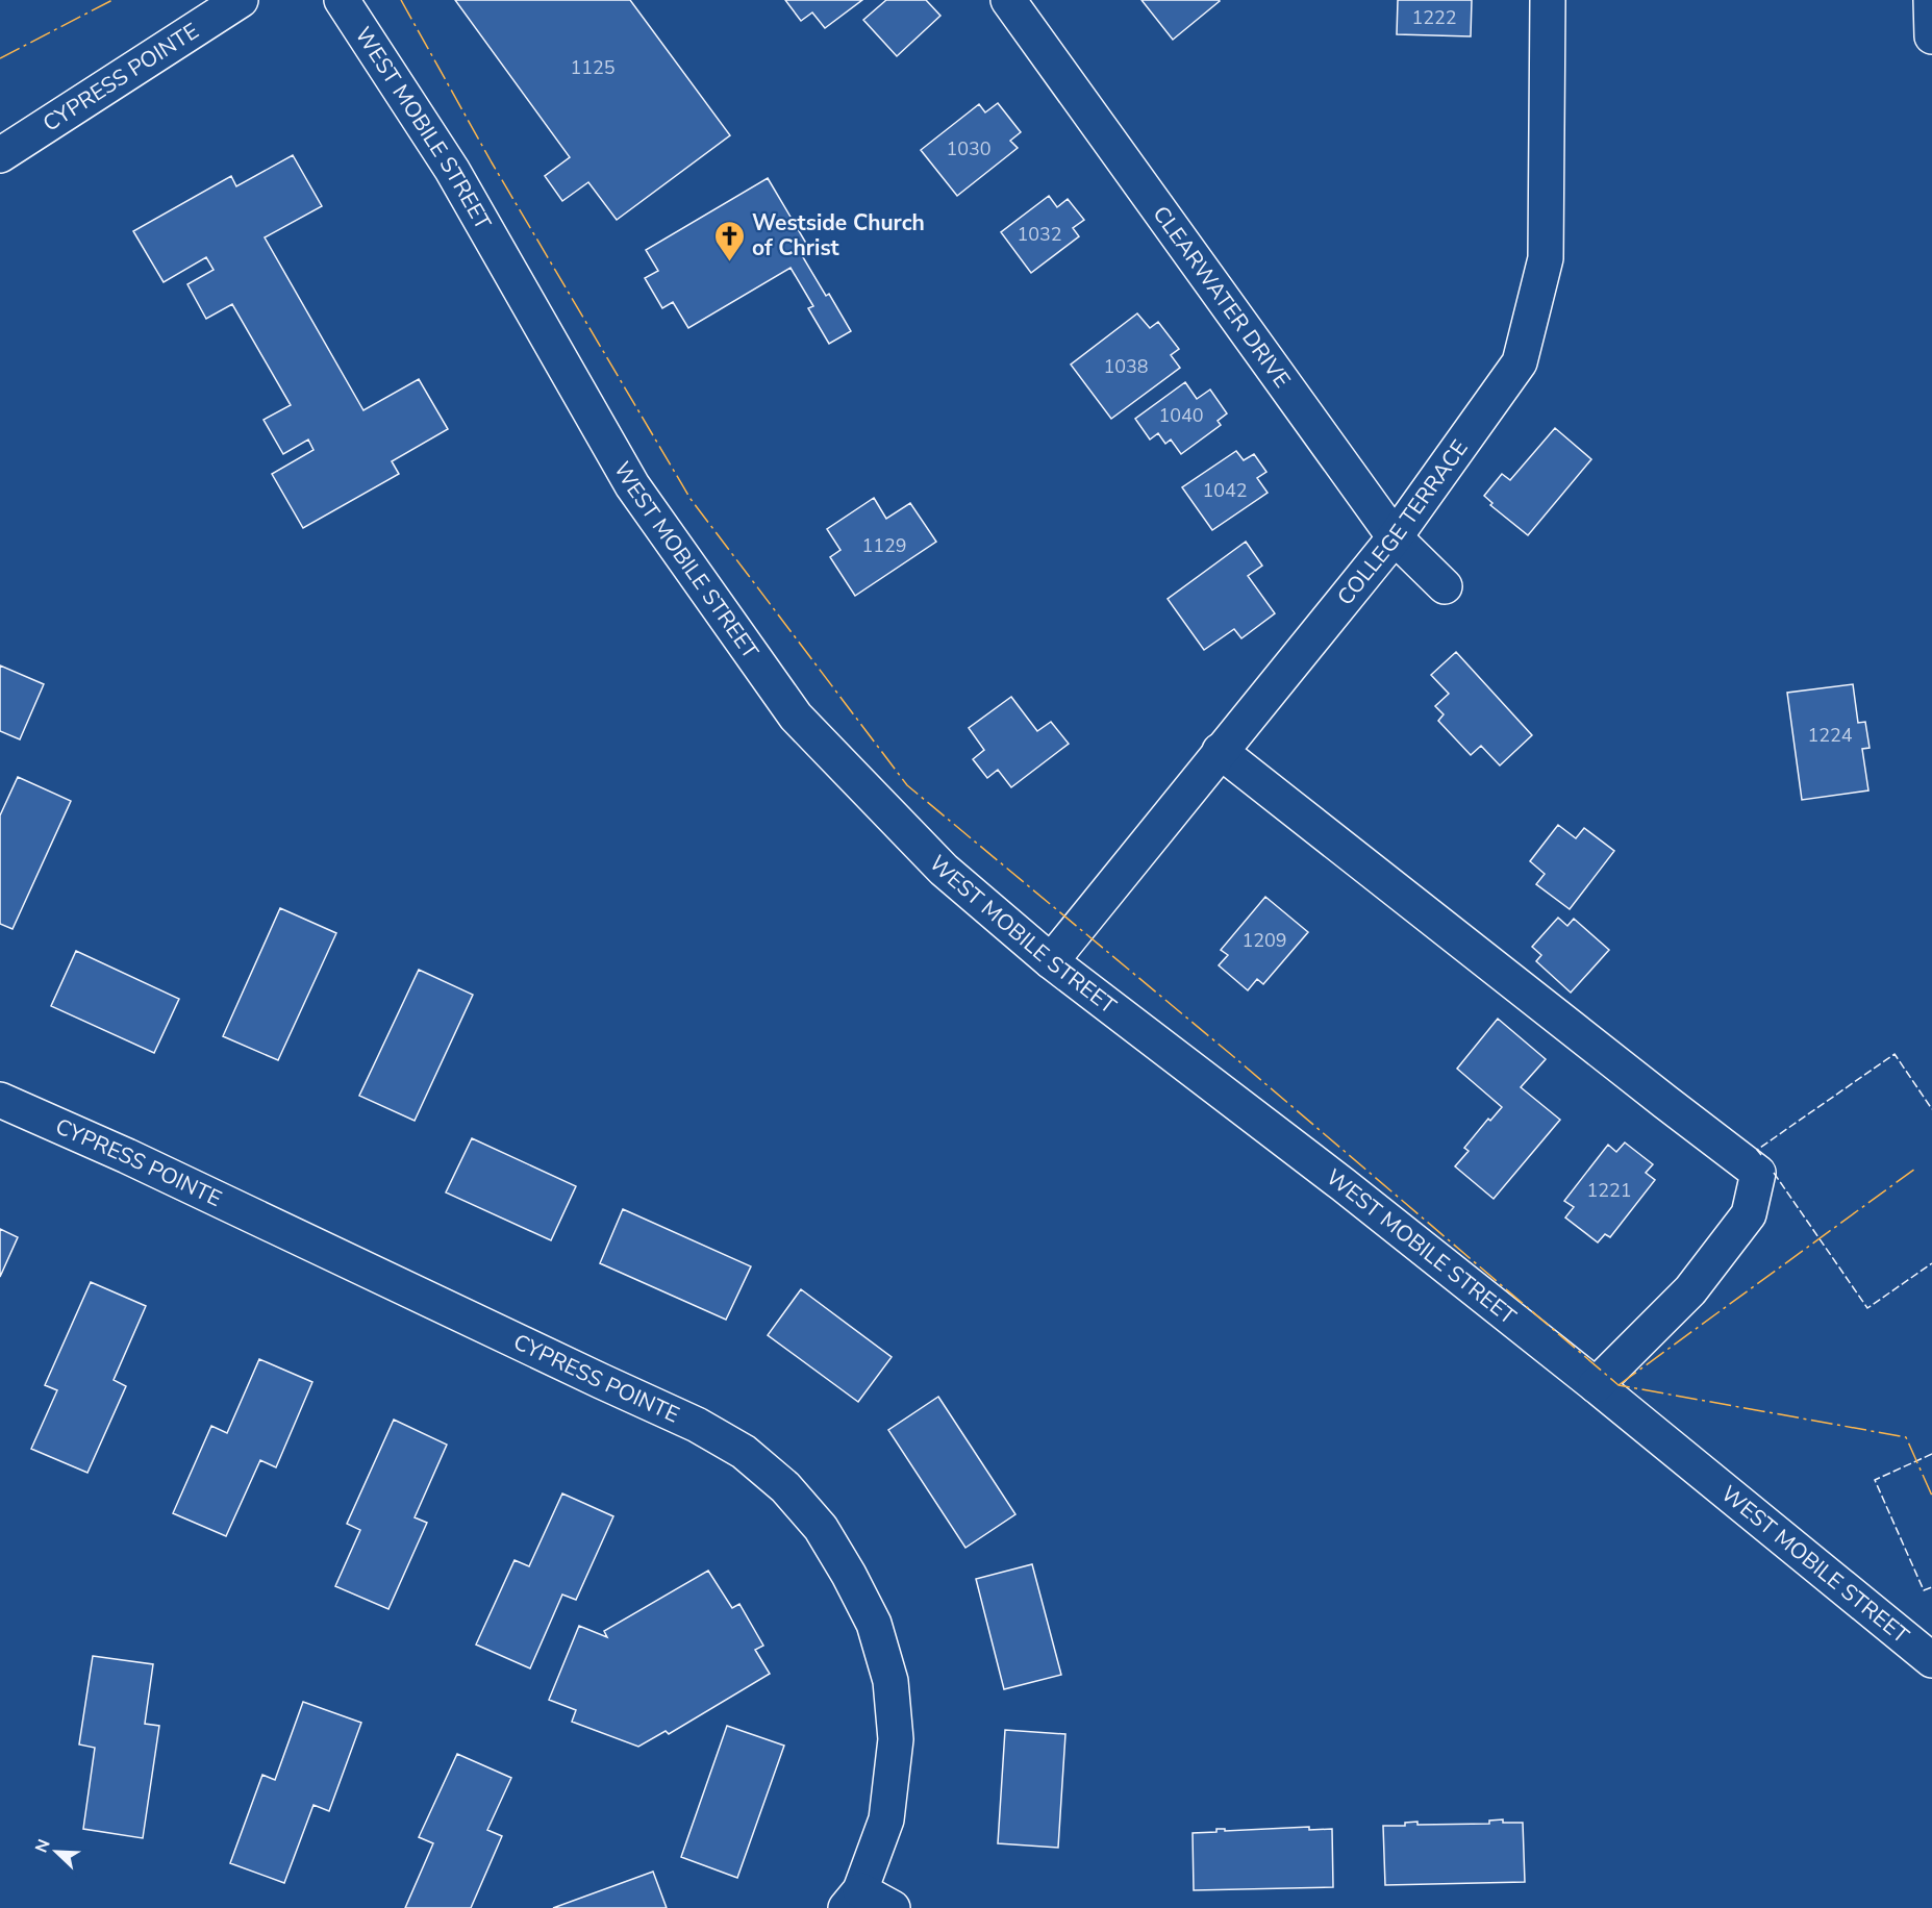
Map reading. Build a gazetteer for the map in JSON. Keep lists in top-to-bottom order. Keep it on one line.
{"streets":{"street":["CYPRESS POINTE","WEST MOBILE STREET","CLEARWATER DRIVE","COLLEGE TERRACE"]},"crossings":[["WEST MOBILE STREET","COLLEGE TERRACE"],["CLEARWATER DRIVE","COLLEGE TERRACE"]],"places":{"church":["Westside Church of Christ"]},"house_numbers":["1222","1125","1030","1032","1038","1040","1042","1129","1224","1209","1221"],"north":"top left"}
